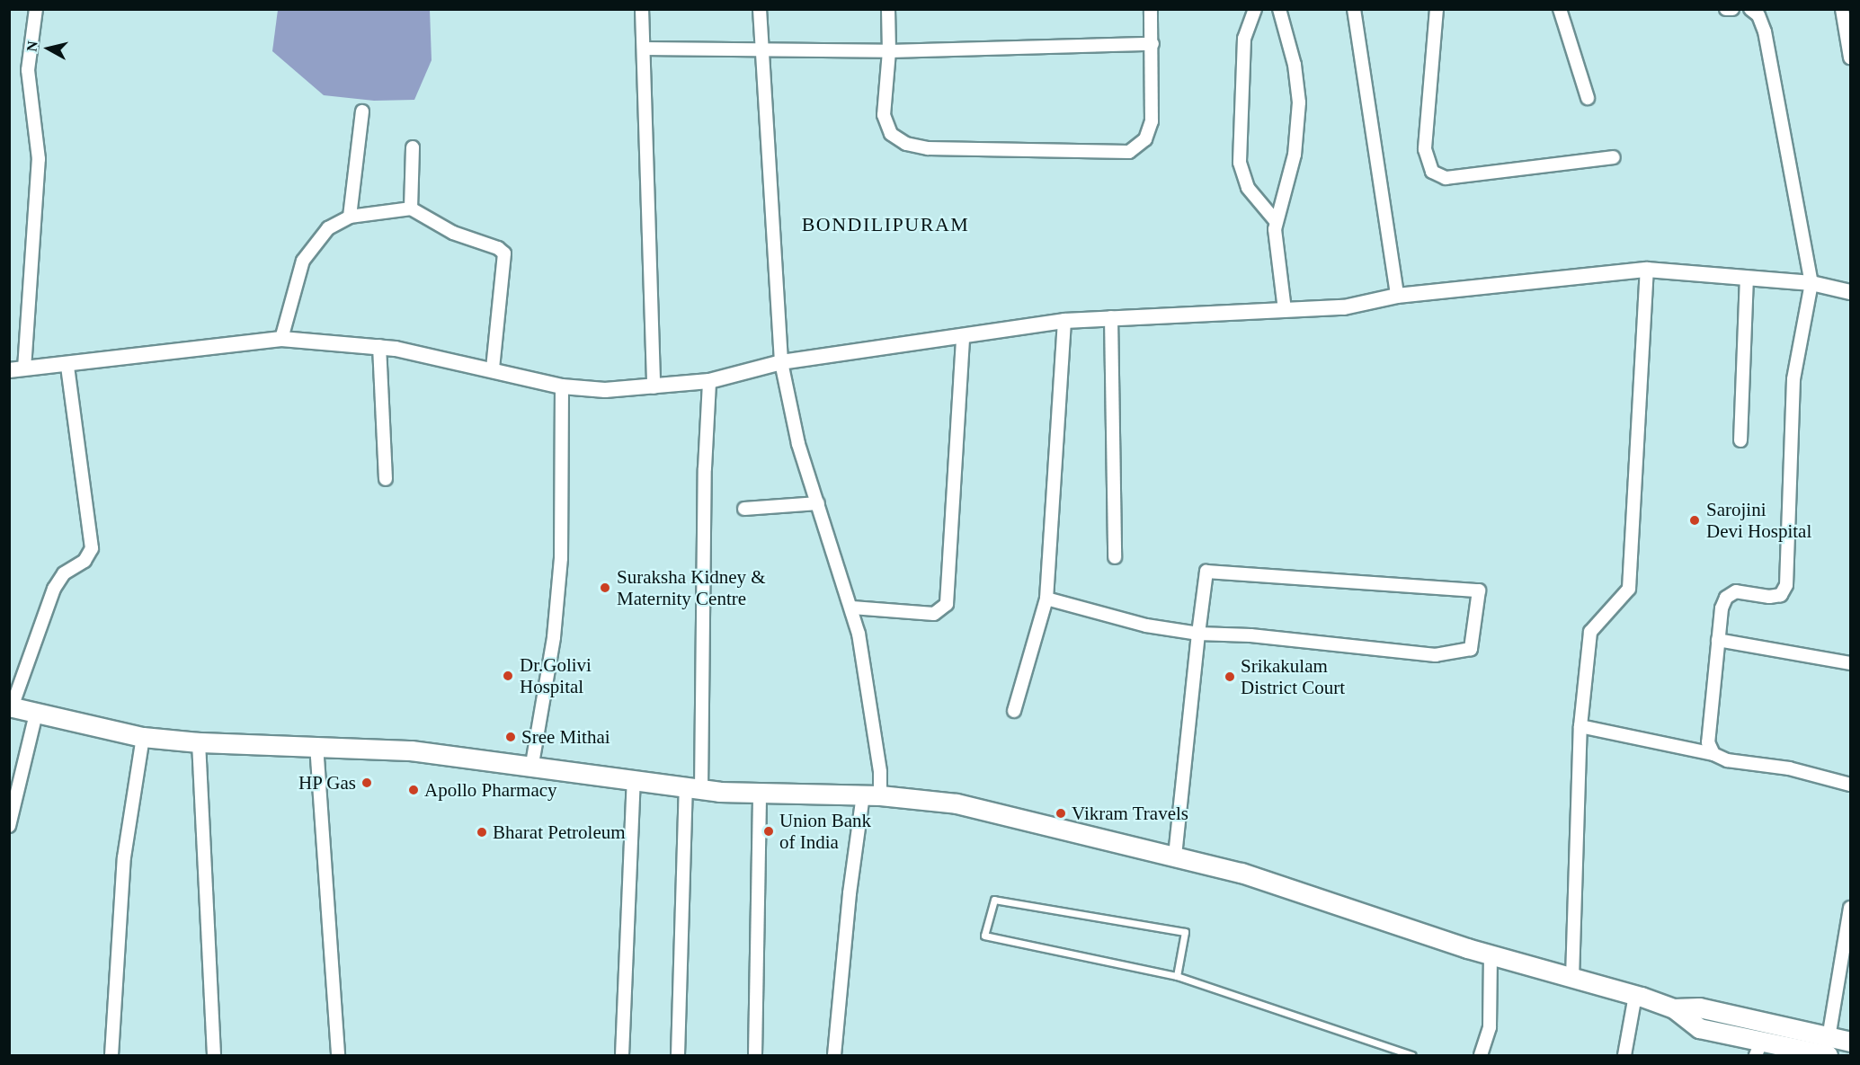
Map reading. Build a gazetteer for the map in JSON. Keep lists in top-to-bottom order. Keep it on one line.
{"districts":["BONDILIPURAM"],"places":["Sarojini Devi Hospital","Suraksha Kidney & Maternity Centre","Dr.Golivi Hospital","Srikakulam District Court","Sree Mithai","HP Gas","Apollo Pharmacy","Vikram Travels","Union Bank of India","Bharat Petroleum"],"north":"left"}
